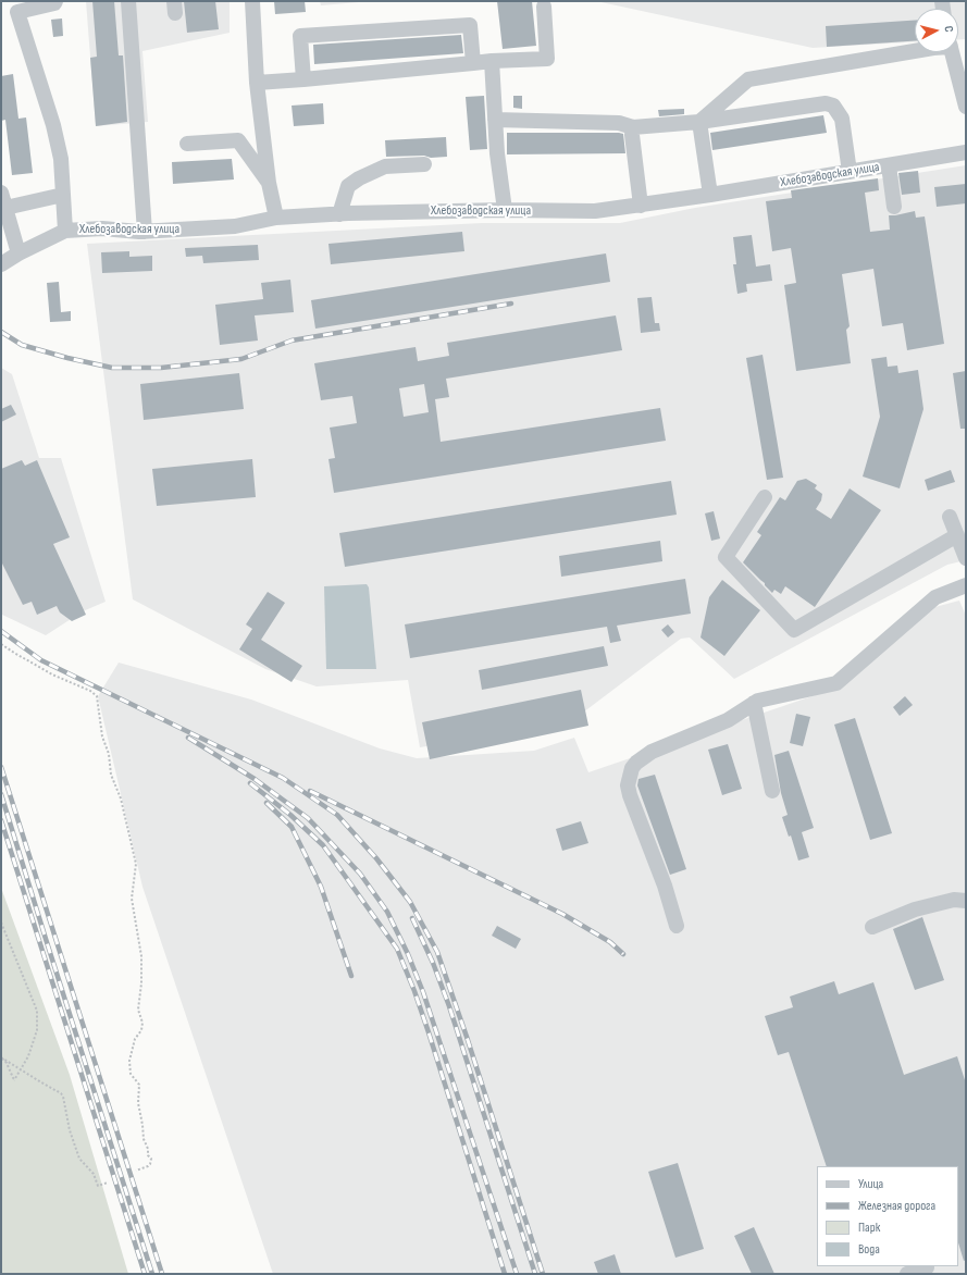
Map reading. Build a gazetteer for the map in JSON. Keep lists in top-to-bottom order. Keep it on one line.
{"streets":{"street":["Хлебозаводская улица"]},"legend":["Улица","Железная дорога","Парк","Вода"],"north":"right"}
